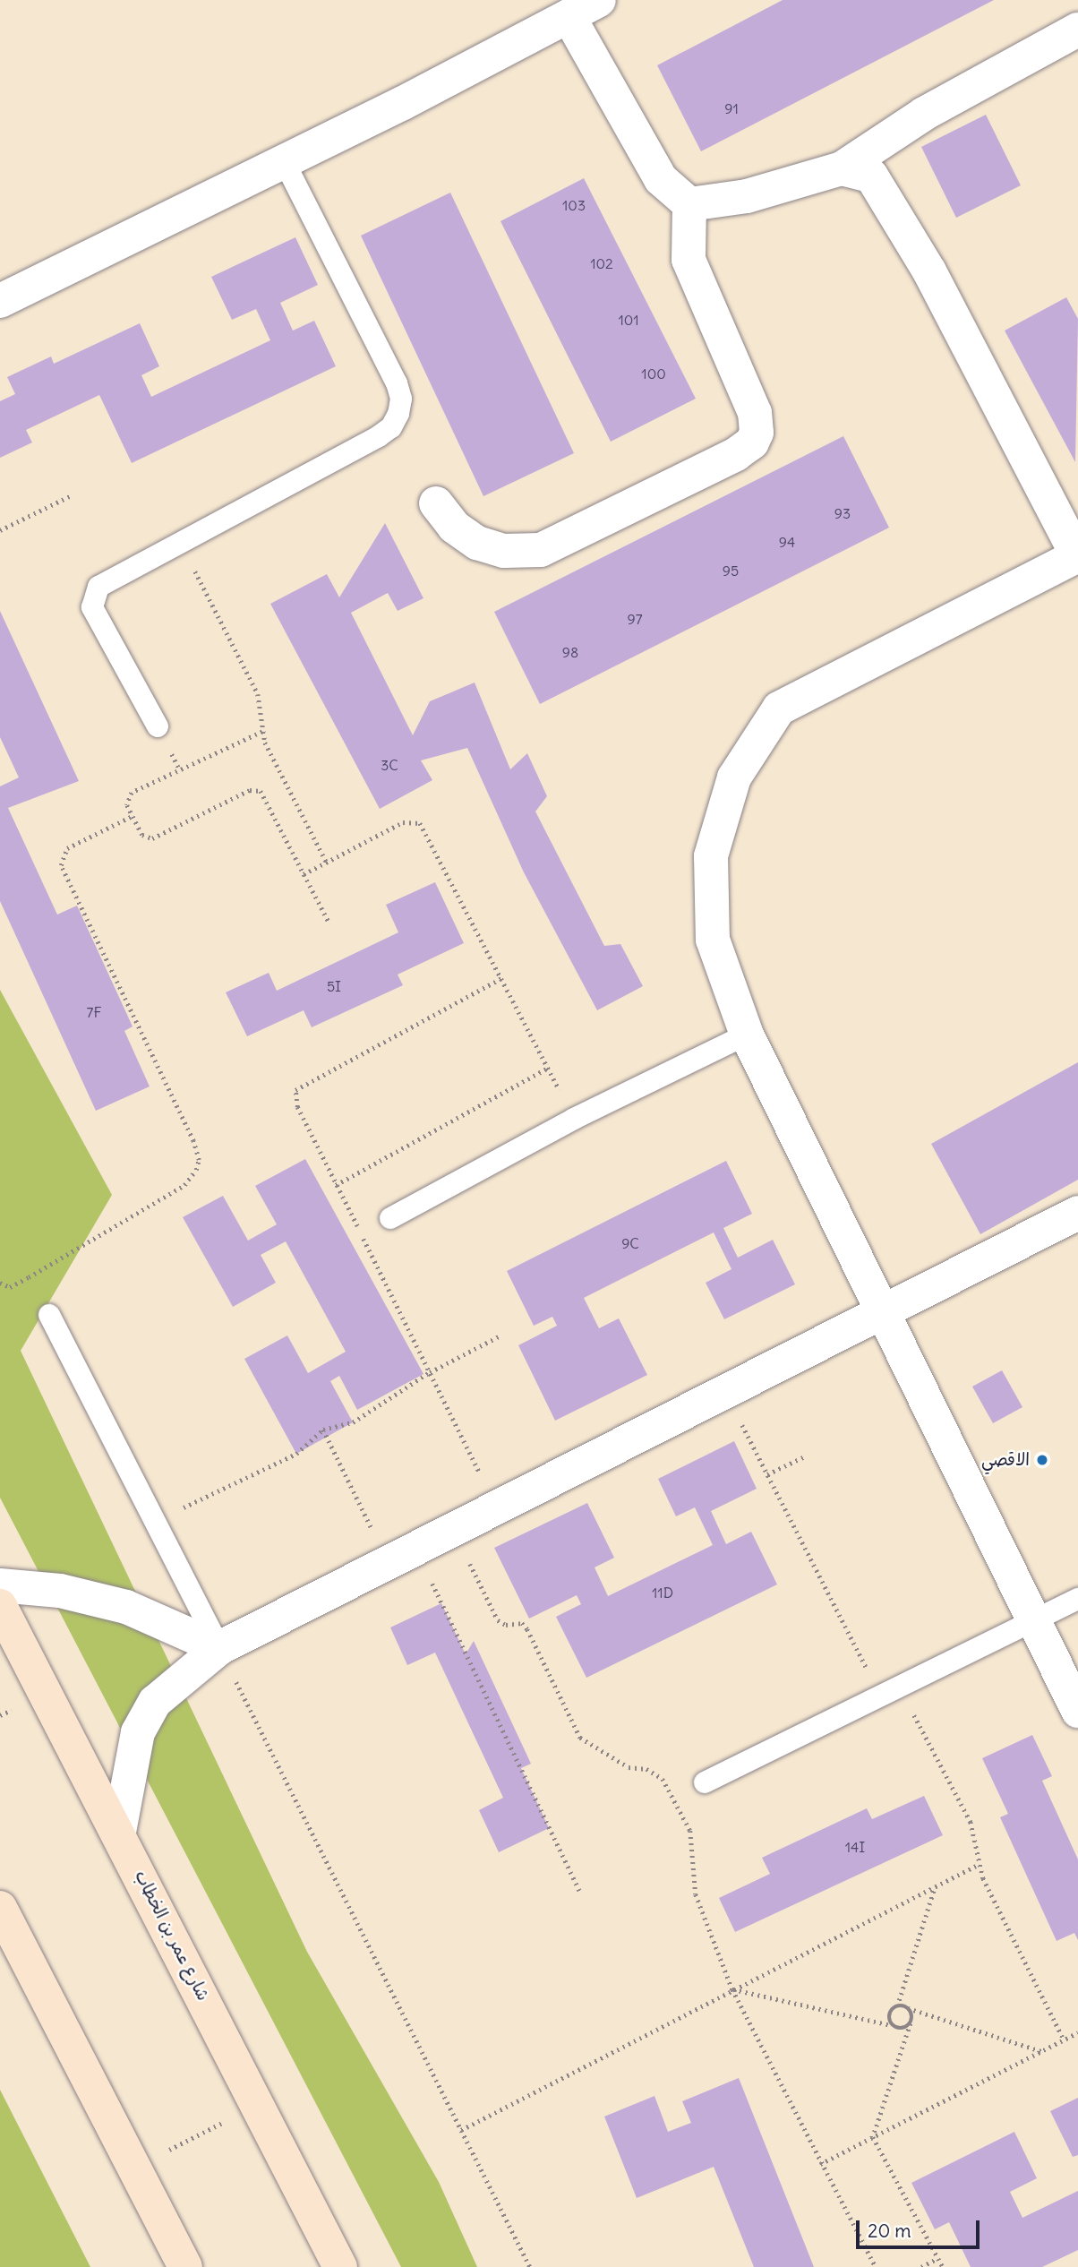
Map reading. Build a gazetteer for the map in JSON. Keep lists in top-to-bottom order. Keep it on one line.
{"streets":{"street":["شارع عمر بن الخطاب"]},"places":["الاقصي"],"house_numbers":["91","103","102","101","100","93","94","95","97","98","3C","5I","7F","9C","11D","14I"],"scale_bar":"20 m"}
